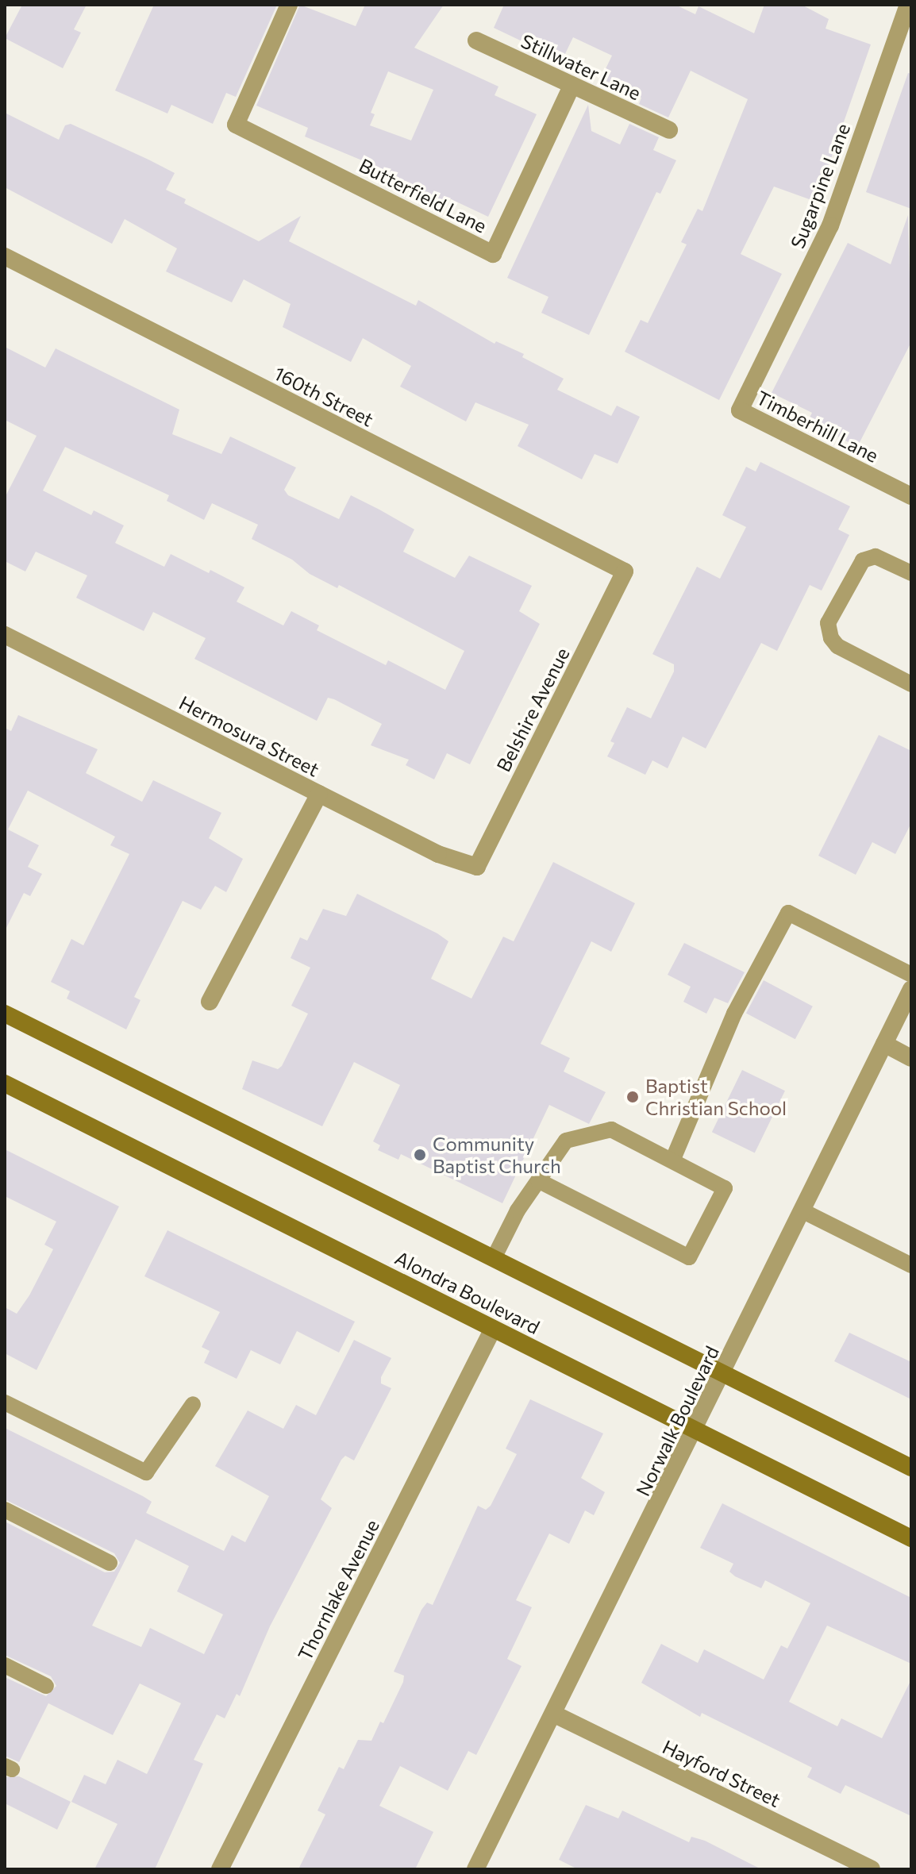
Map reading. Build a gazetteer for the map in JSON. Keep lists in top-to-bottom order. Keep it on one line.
{"streets":{"main road":["Alondra Boulevard"],"street":["Stillwater Lane","Sugarpine Lane","Butterfield Lane","160th Street","Timberhill Lane","Belshire Avenue","Hermosura Street","Norwalk Boulevard","Thornlake Avenue","Hayford Street"]},"crossings":[["Stillwater Lane","Butterfield Lane"],["Sugarpine Lane","Timberhill Lane"],["160th Street","Belshire Avenue"],["Belshire Avenue","Hermosura Street"],["Alondra Boulevard","Norwalk Boulevard"],["Alondra Boulevard","Thornlake Avenue"],["Norwalk Boulevard","Hayford Street"]],"places":["Baptist Christian School","Community Baptist Church"]}
